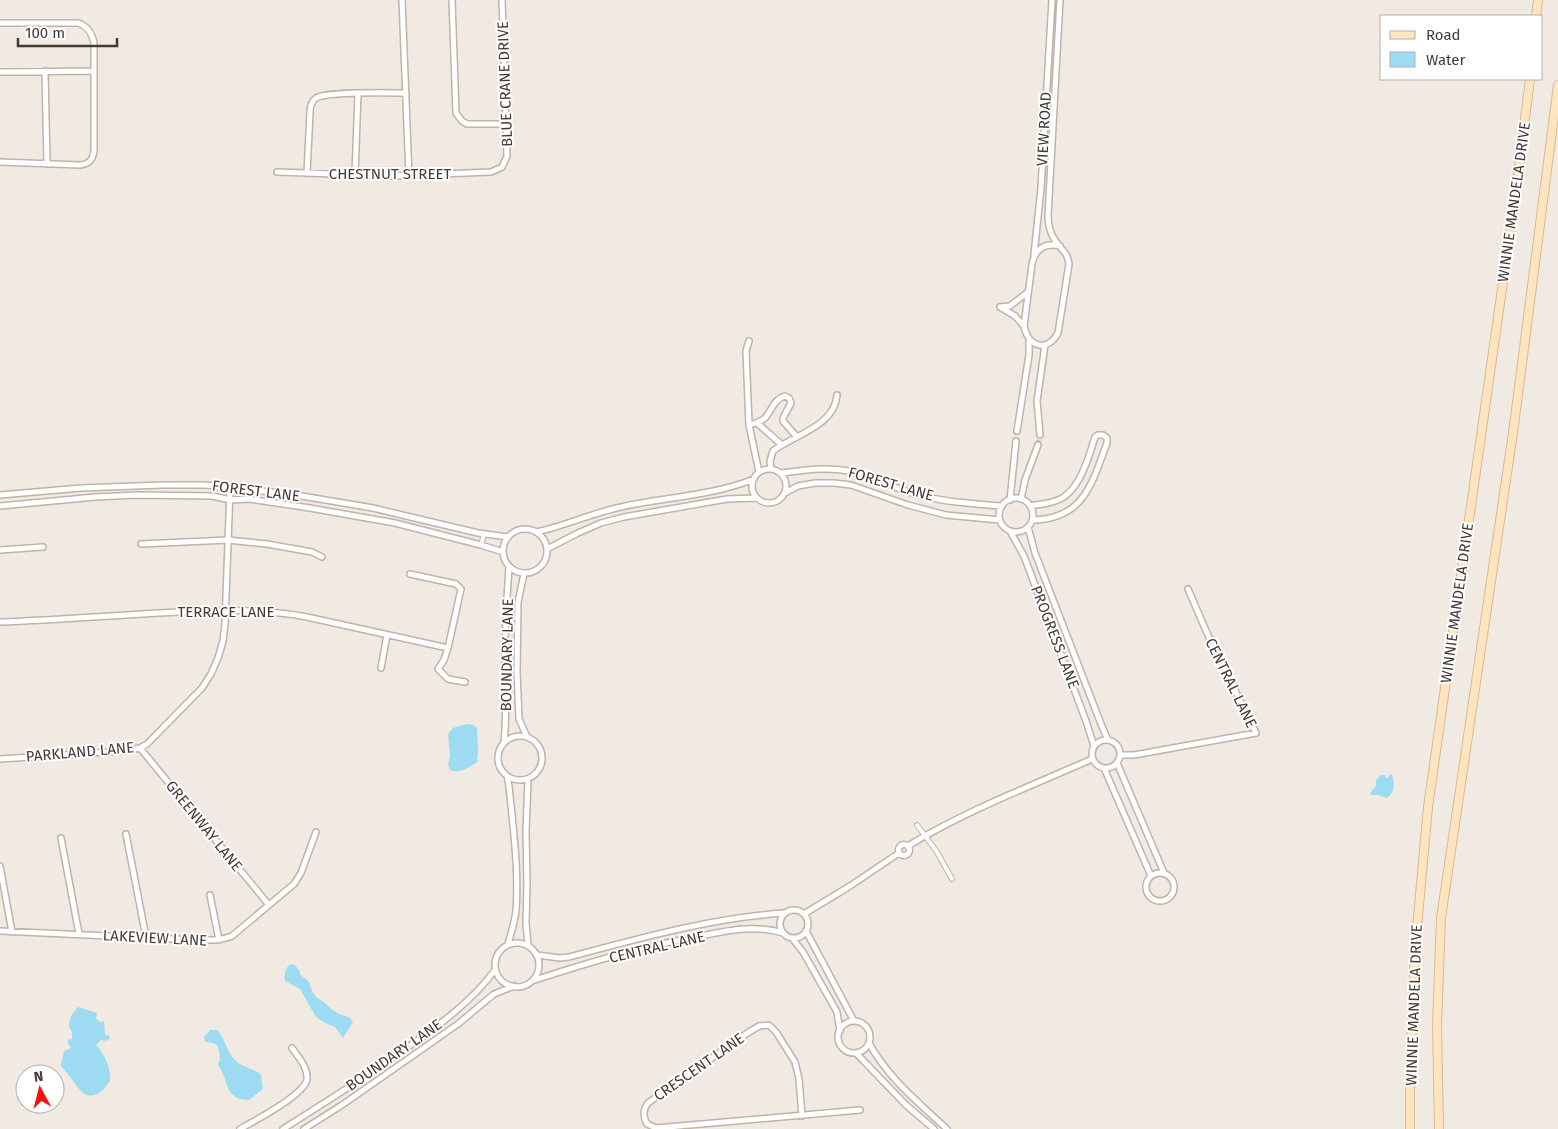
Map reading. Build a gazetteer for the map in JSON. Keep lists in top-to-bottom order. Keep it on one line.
{"streets":{"main road":["WINNIE MANDELA DRIVE"],"street":["BLUE CRANE DRIVE","VIEW ROAD","CHESTNUT STREET","FOREST LANE","TERRACE LANE","PROGRESS LANE","BOUNDARY LANE","CENTRAL LANE","PARKLAND LANE","GREENWAY LANE","LAKEVIEW LANE","CRESCENT LANE"]},"crossings":[["BLUE CRANE DRIVE","CHESTNUT STREET"],["FOREST LANE","PROGRESS LANE"],["FOREST LANE","BOUNDARY LANE"],["FOREST LANE","PARKLAND LANE"],["TERRACE LANE","PARKLAND LANE"],["PROGRESS LANE","CENTRAL LANE"],["BOUNDARY LANE","CENTRAL LANE"],["PARKLAND LANE","GREENWAY LANE"],["GREENWAY LANE","LAKEVIEW LANE"]],"legend":["Road","Water"],"scale_bar":"100 m","north":"top"}
